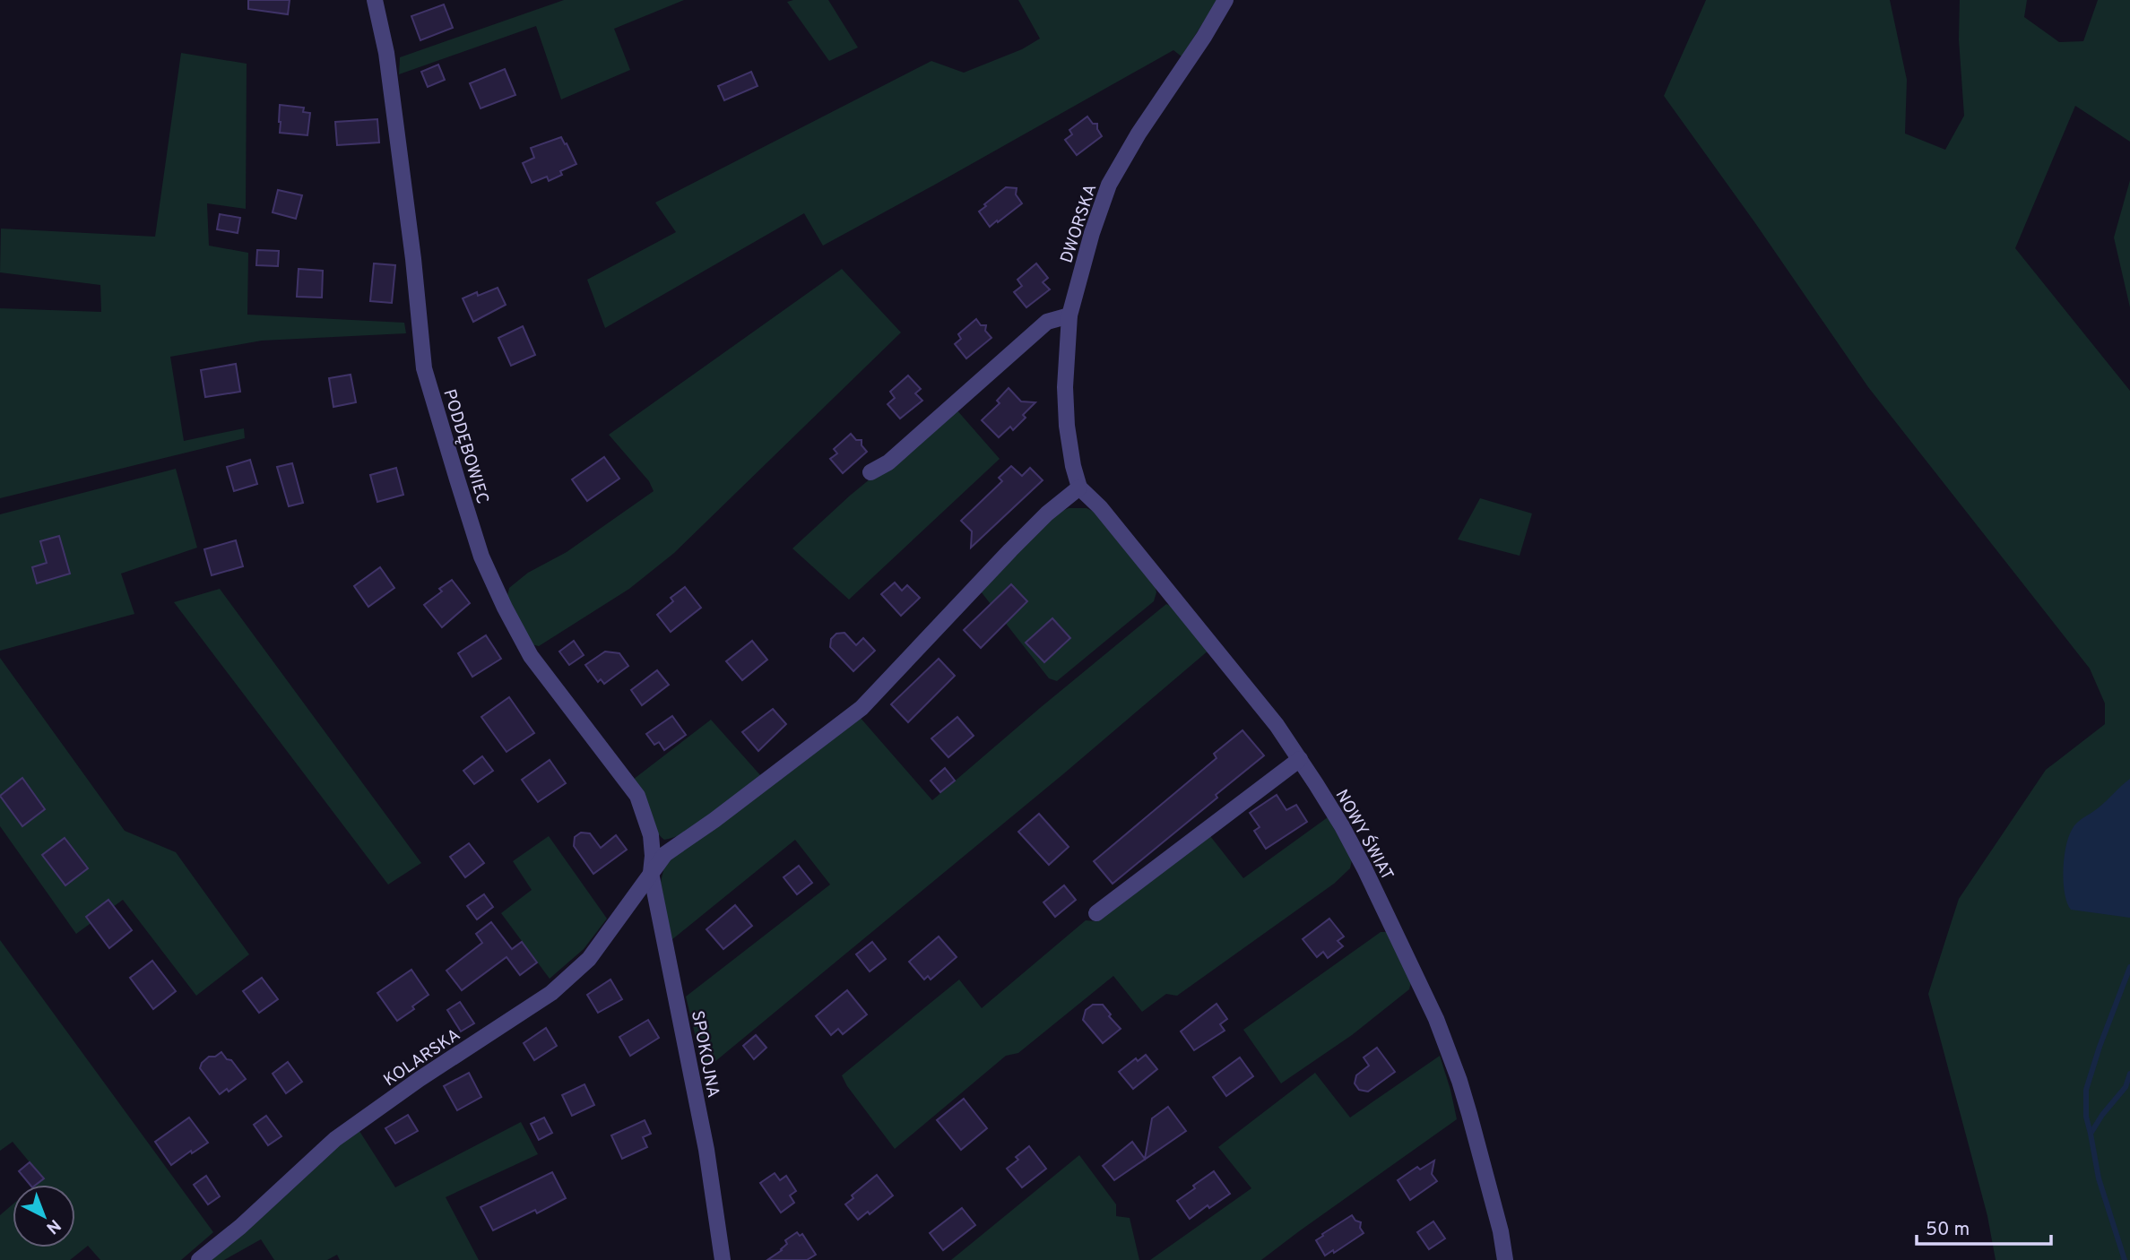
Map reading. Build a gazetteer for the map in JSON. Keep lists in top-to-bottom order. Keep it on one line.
{"streets":{"street":["DWORSKA","PODDĘBOWIEC","NOWY ŚWIAT","SPOKOJNA","KOLARSKA"]},"crossings":[["DWORSKA","NOWY ŚWIAT"],["DWORSKA","KOLARSKA"],["PODDĘBOWIEC","SPOKOJNA"],["NOWY ŚWIAT","KOLARSKA"],["SPOKOJNA","KOLARSKA"]],"scale_bar":"50 m","north":"bottom right"}
